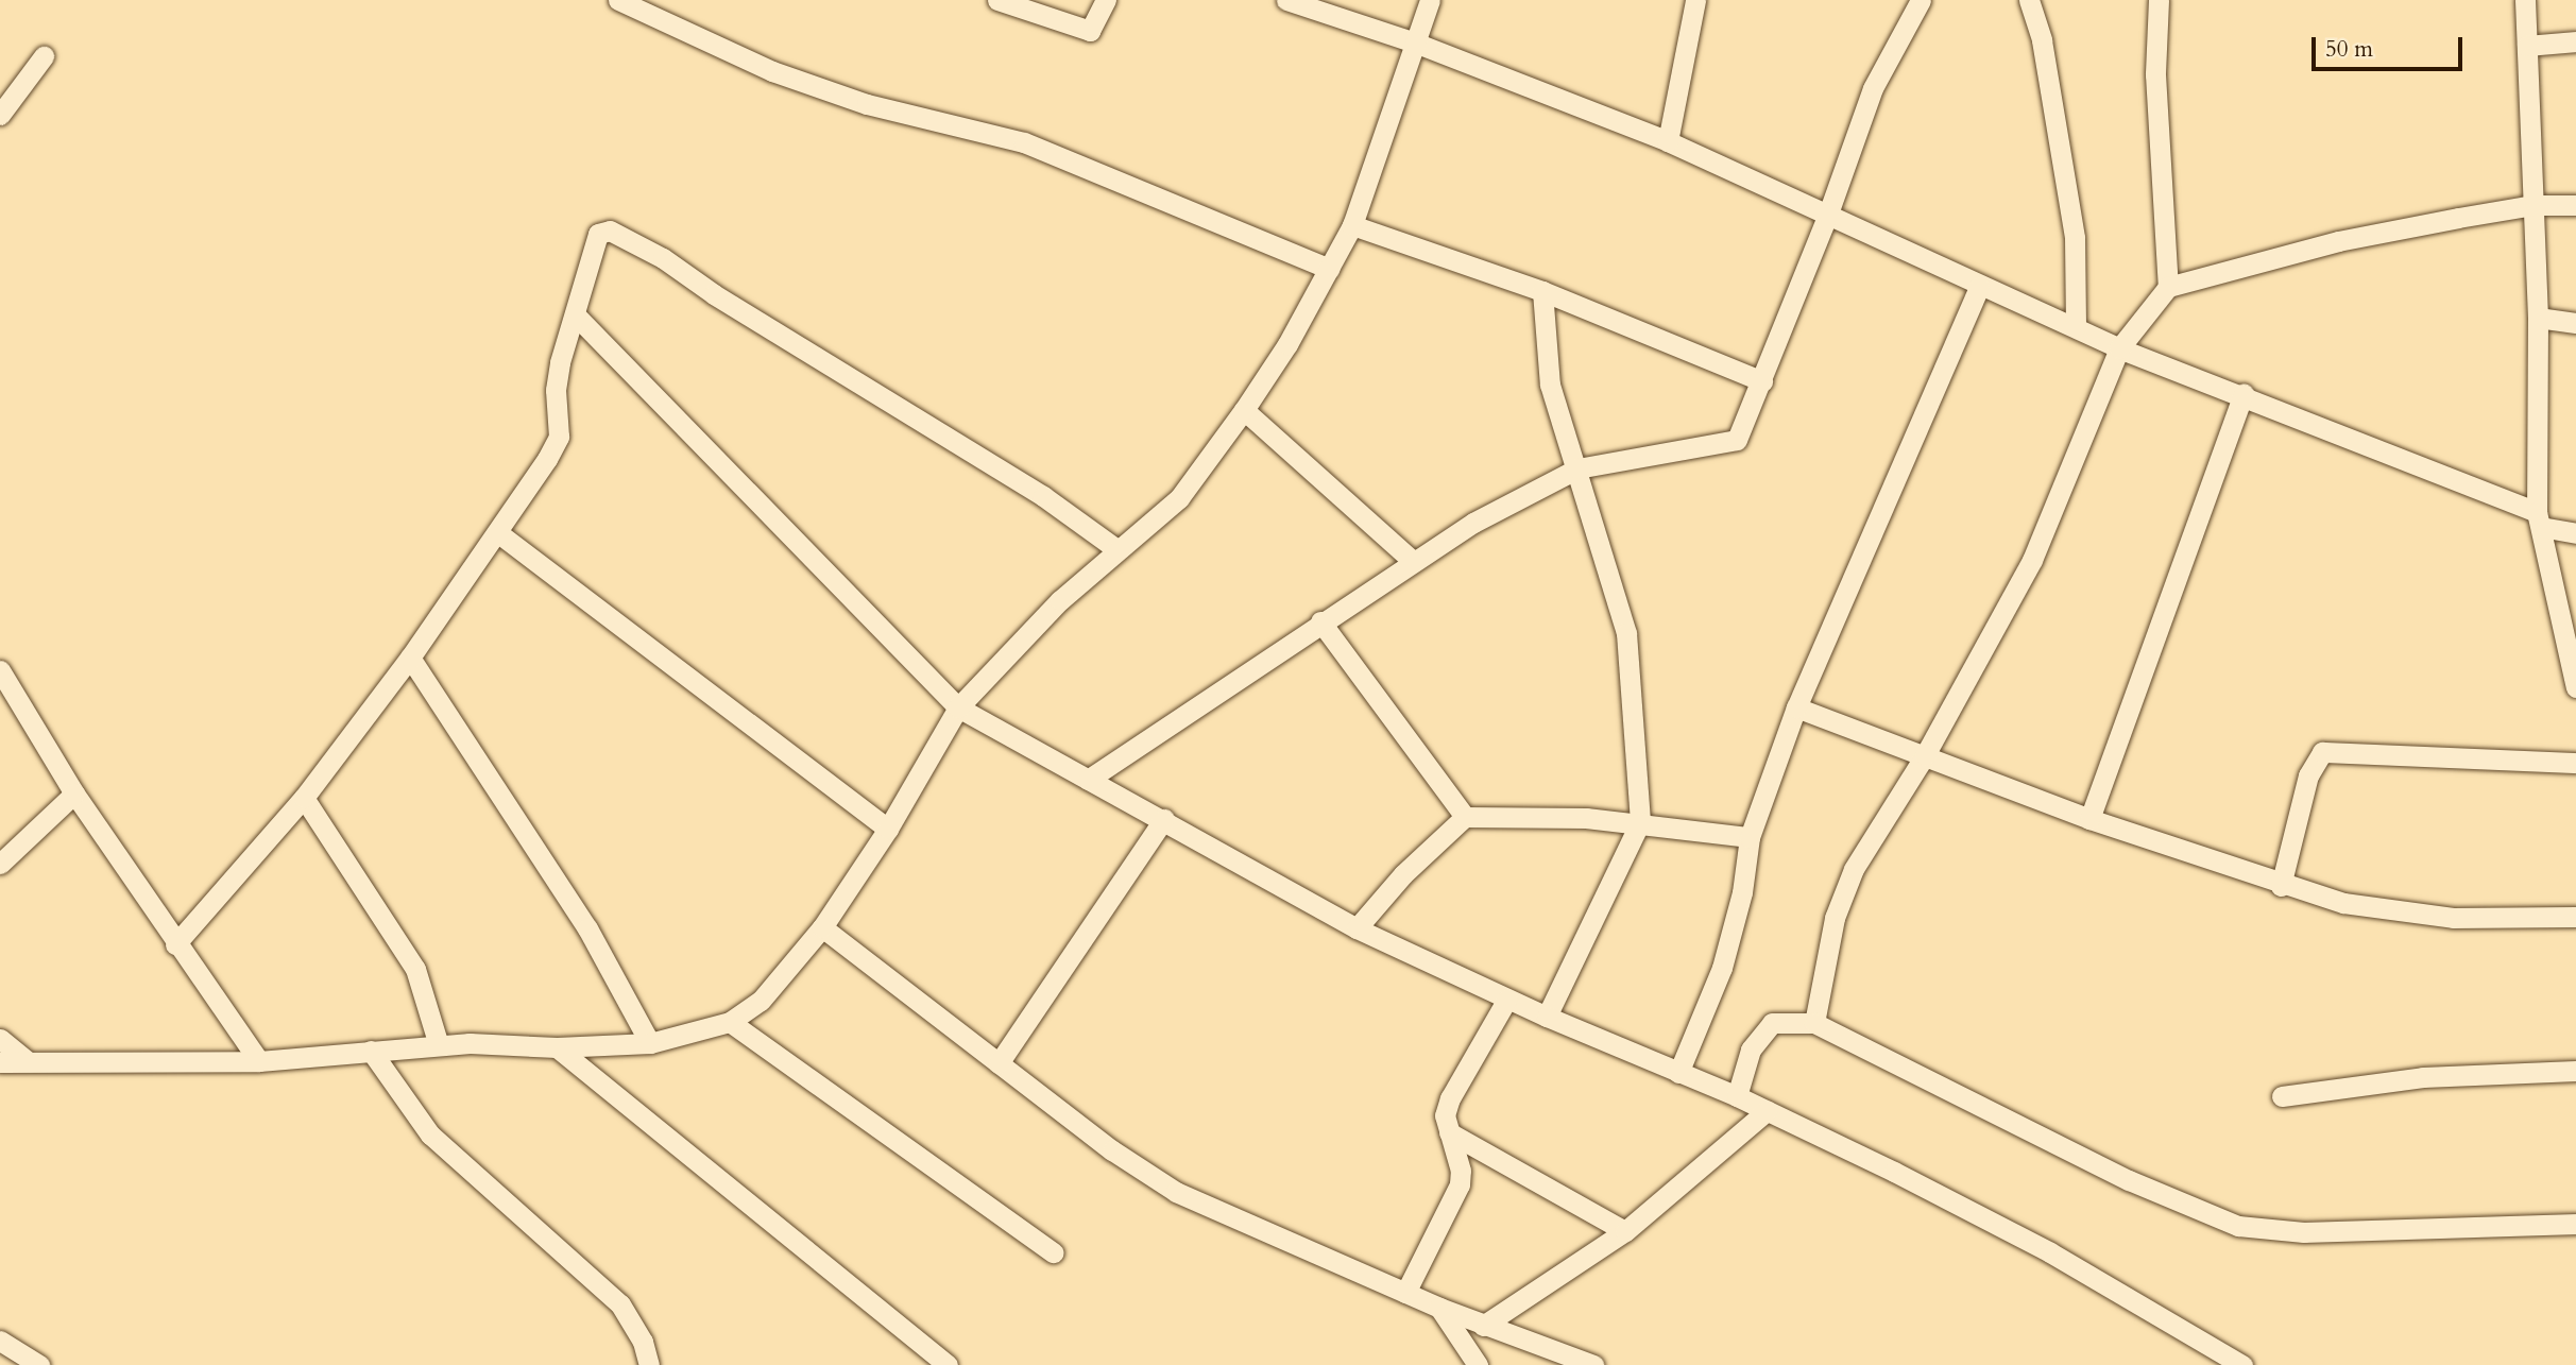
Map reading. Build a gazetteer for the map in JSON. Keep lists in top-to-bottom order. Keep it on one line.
{"scale_bar":"50 m"}
